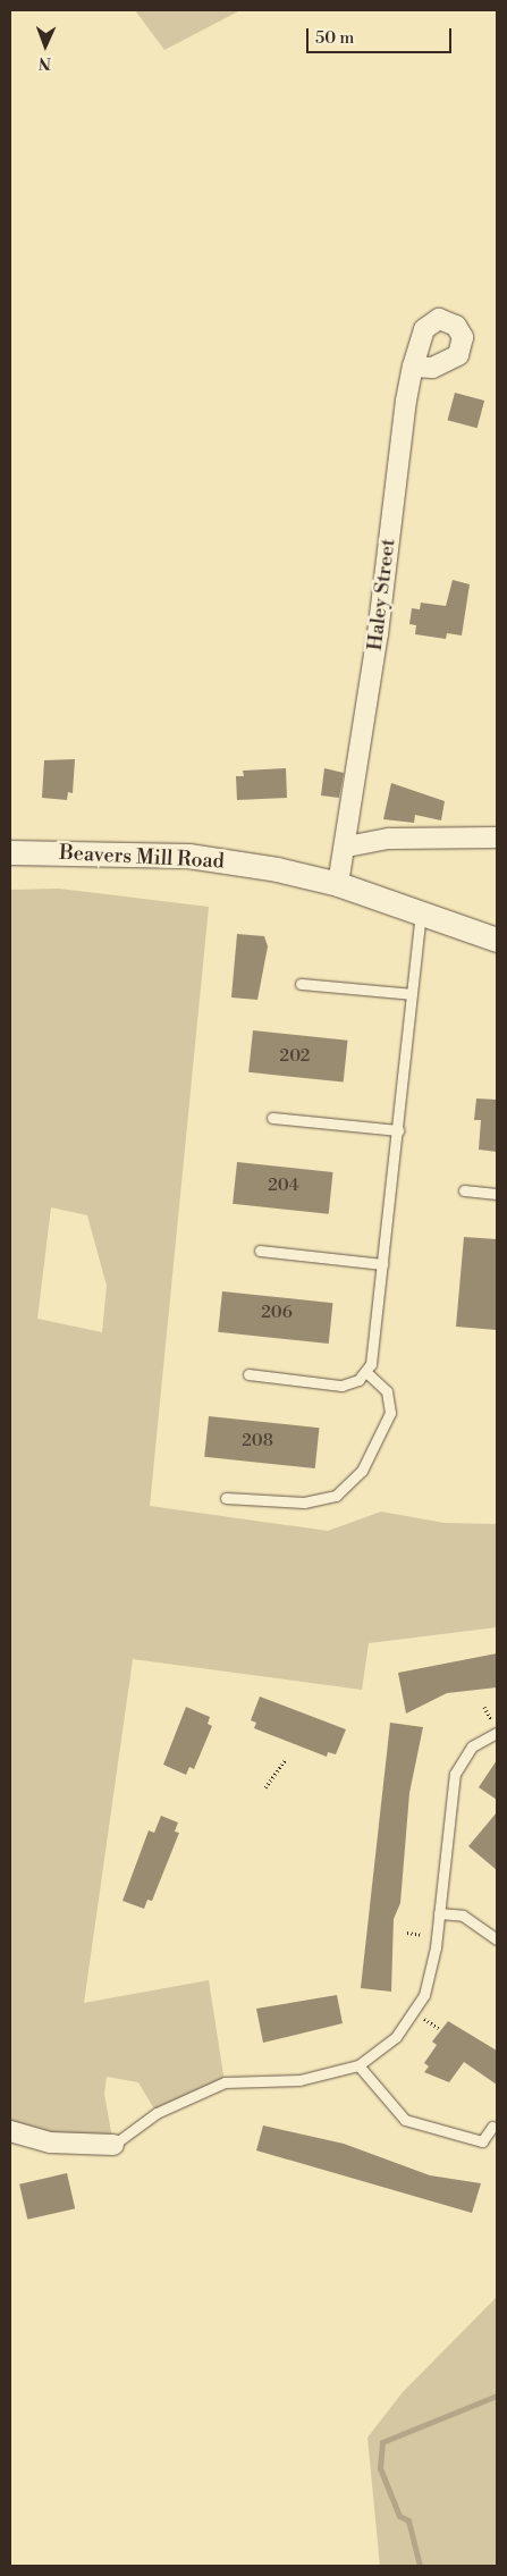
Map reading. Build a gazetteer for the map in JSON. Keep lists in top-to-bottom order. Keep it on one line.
{"streets":{"street":["Haley Street","Beavers Mill Road"]},"house_numbers":["202","204","206","208"],"scale_bar":"50 m","north":"bottom"}
